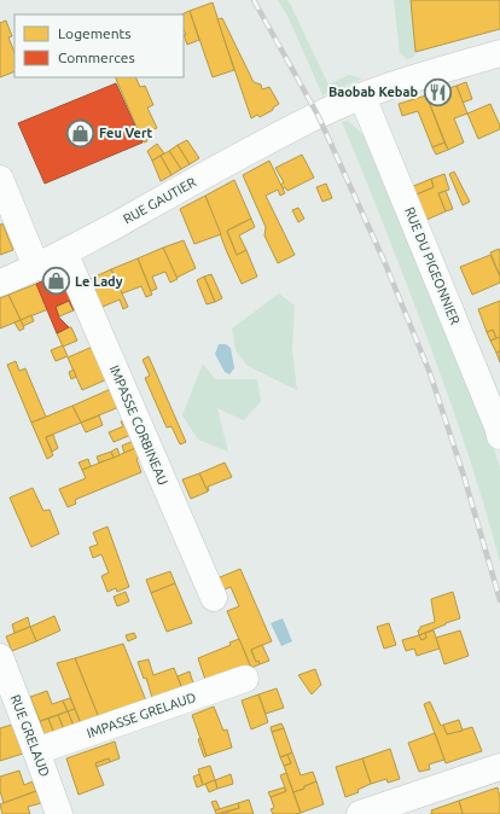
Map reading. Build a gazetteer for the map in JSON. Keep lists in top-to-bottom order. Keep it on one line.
{"streets":{"street":["RUE GAUTIER","RUE DU PIGEONNIER","IMPASSE CORBINEAU","IMPASSE GRELAUD","RUE GRELAUD"]},"crossings":[["RUE GAUTIER","RUE DU PIGEONNIER"],["RUE GAUTIER","IMPASSE CORBINEAU"],["IMPASSE GRELAUD","RUE GRELAUD"]],"places":{"restaurant":["Baobab Kebab"],"shop":["Feu Vert","Le Lady"]},"legend":["Logements","Commerces"]}
